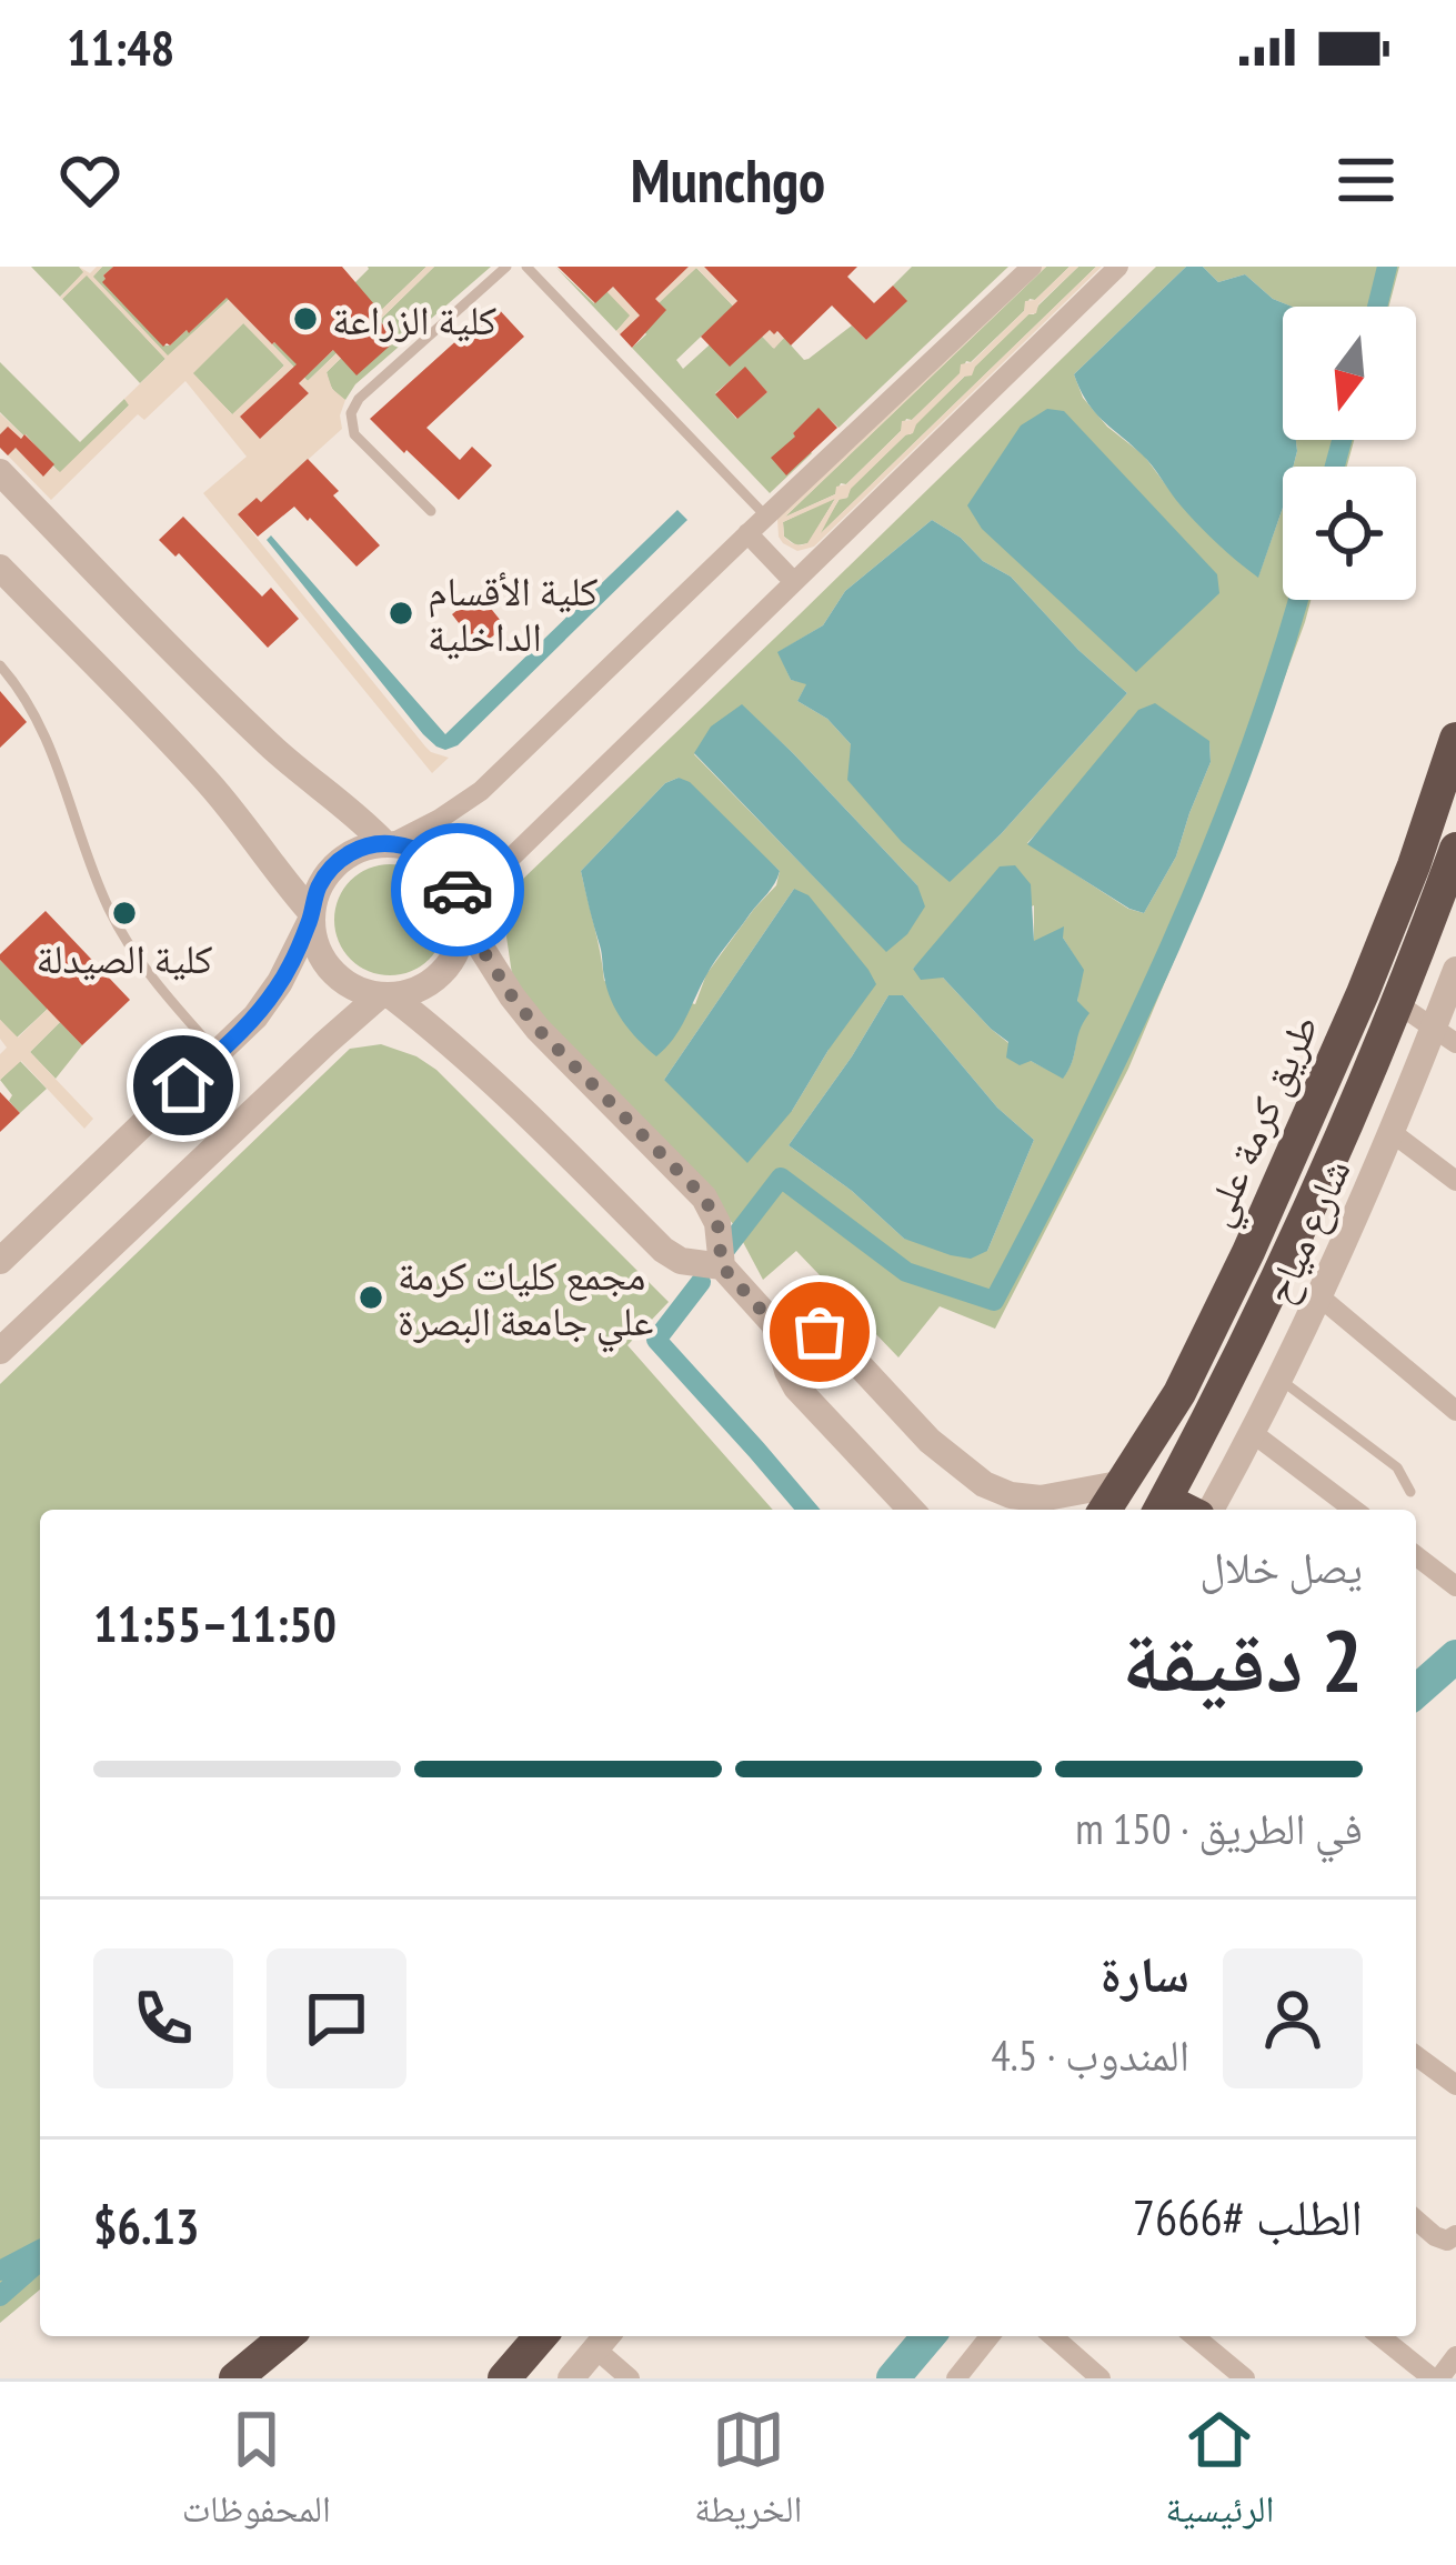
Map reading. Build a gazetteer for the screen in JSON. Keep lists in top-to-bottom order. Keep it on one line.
{"streets":{"highway":["طريق كرمة علي"],"street":["شارع مياح"]},"places":["كلية الزراعة","كلية الأقسام الداخلية","كلية الصيدلة","مجمع كليات كرمة علي جامعة البصرة"],"north":"bottom","page":{"status":"11:48","header":"Munchgo","heading":["2 دقيقة","يصل خلال","11:50–11:55"],"panel":["سارة","المندوب · 4.5","الطلب #7666","$6.13"],"bar":"في الطريق · 150 m","tabs":["الرئيسية","الخريطة","المحفوظات"]}}
